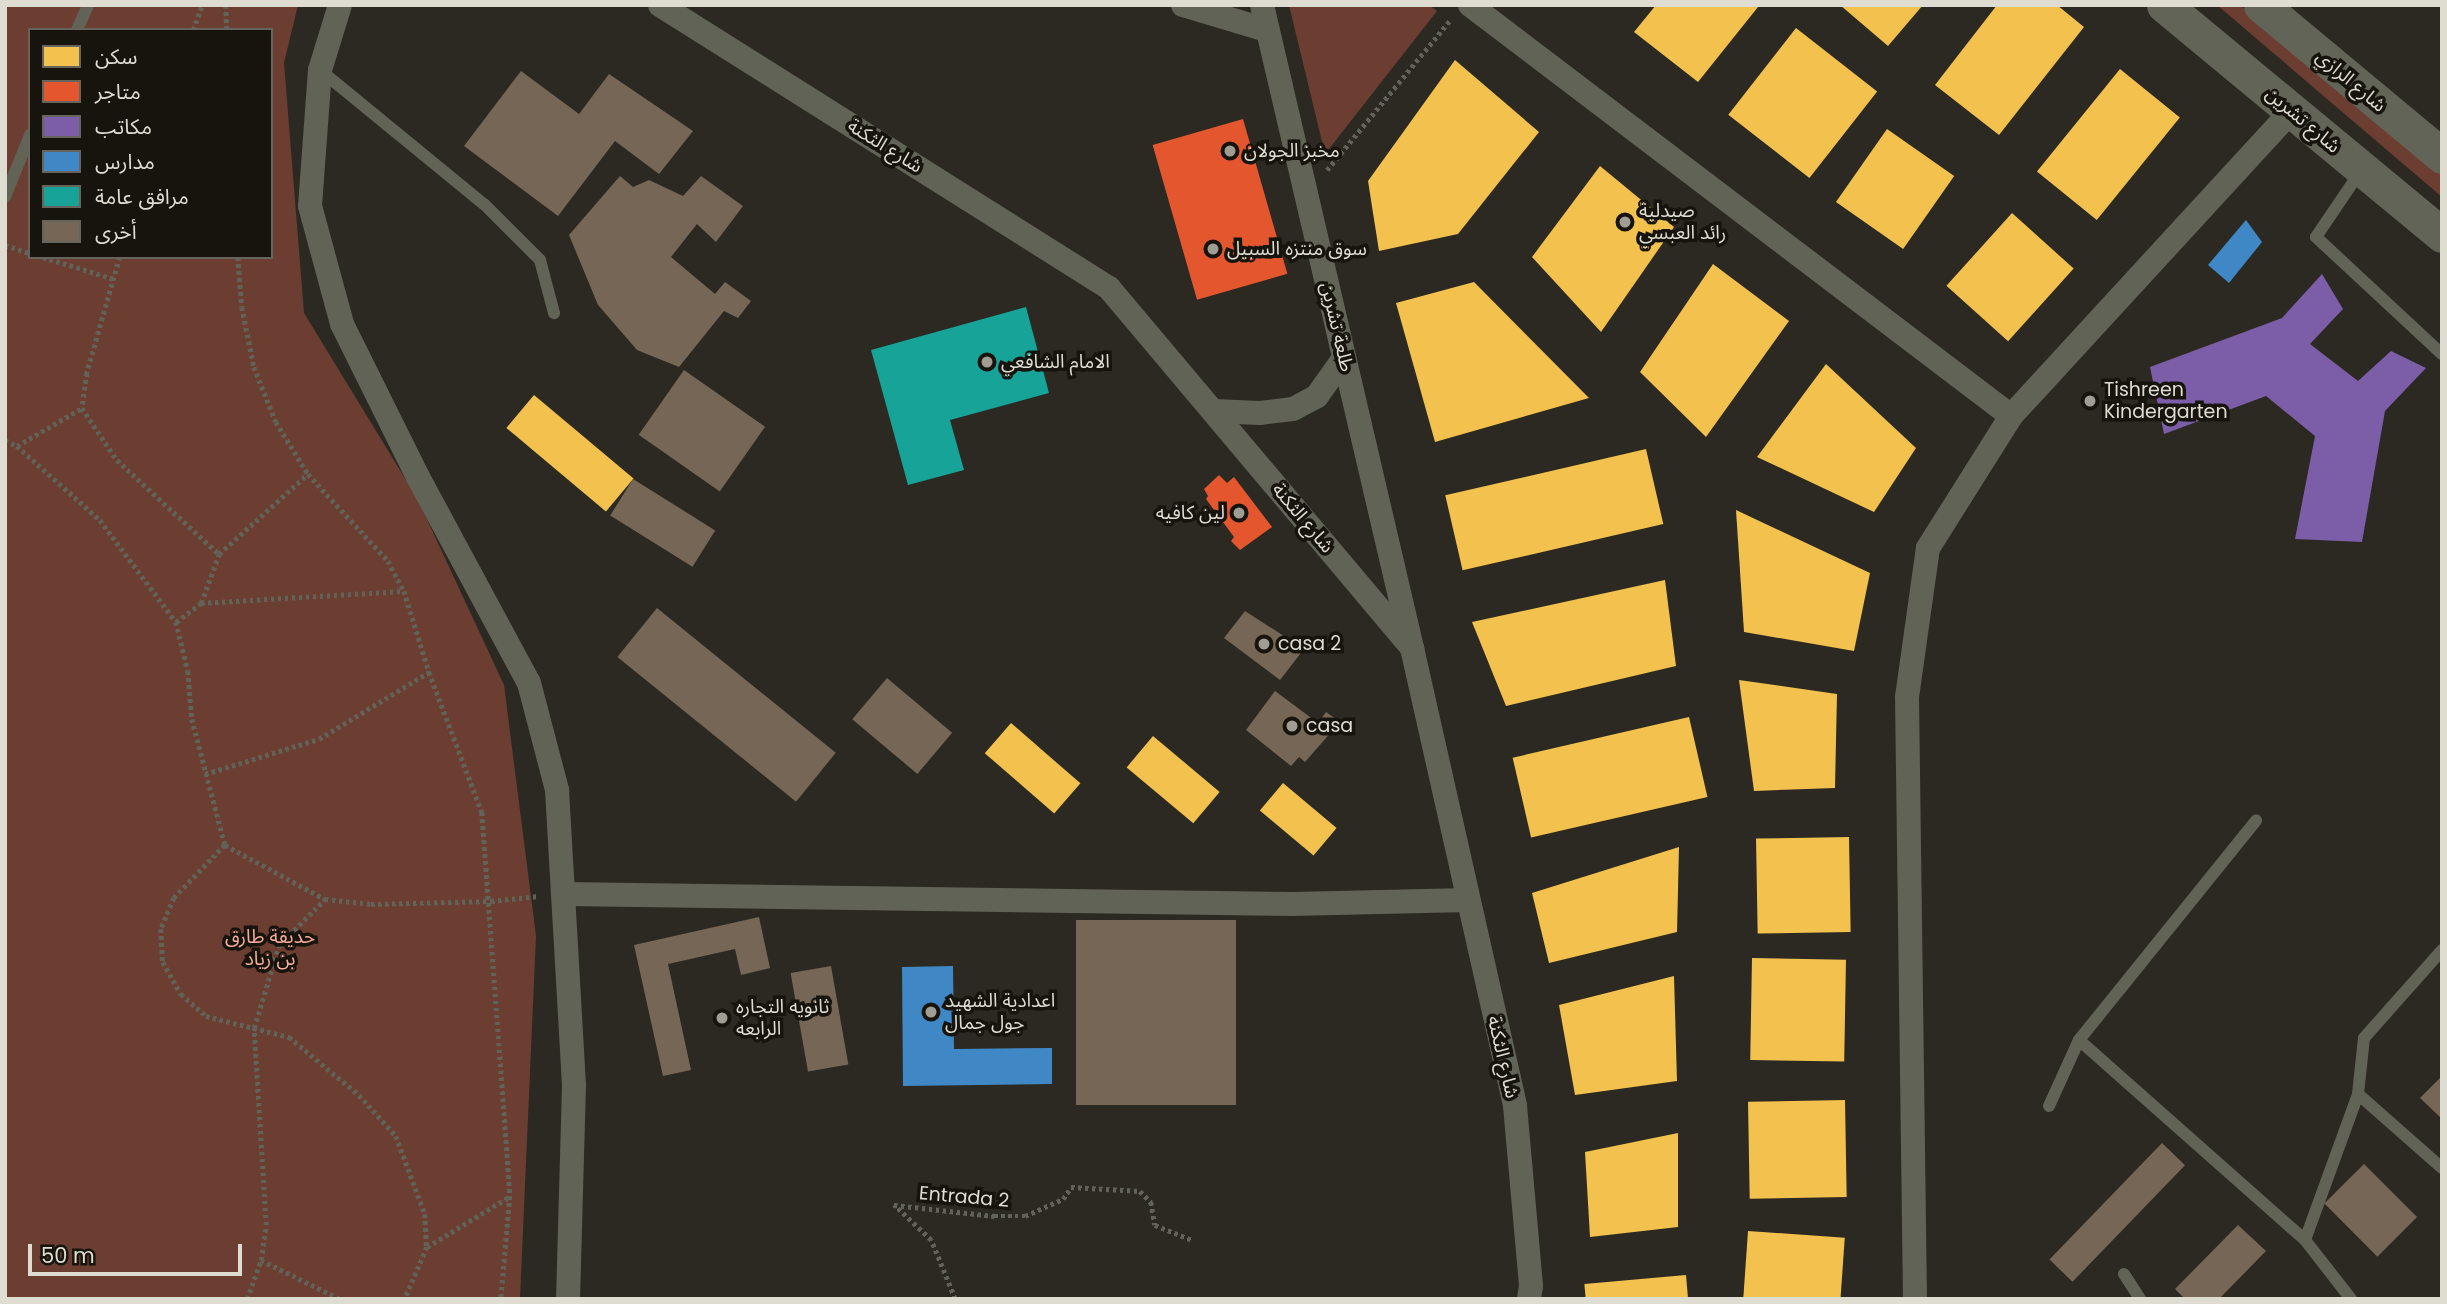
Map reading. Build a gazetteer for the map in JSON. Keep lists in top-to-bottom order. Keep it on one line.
{"streets":{"main road":["شارع الرازي","شارع تشرين"],"street":["شارع الثكنة","طلعة تشرين"],"path":["Entrada 2"]},"crossings":[["شارع الثكنة","طلعة تشرين"]],"parks":["حديقة طارق بن زياد"],"places":["مخبز الجولان","صيدلية رائد العبسي","سوق منتزه السبيل","الامام الشافعي","Tishreen Kindergarten","لين كافيه","casa 2","casa","اعدادية الشهيد جول جمال","ثانويه التجاره الرابعه"],"legend":["سكن","متاجر","مكاتب","مدارس","مرافق عامة","أخرى"],"scale_bar":"50 m"}
